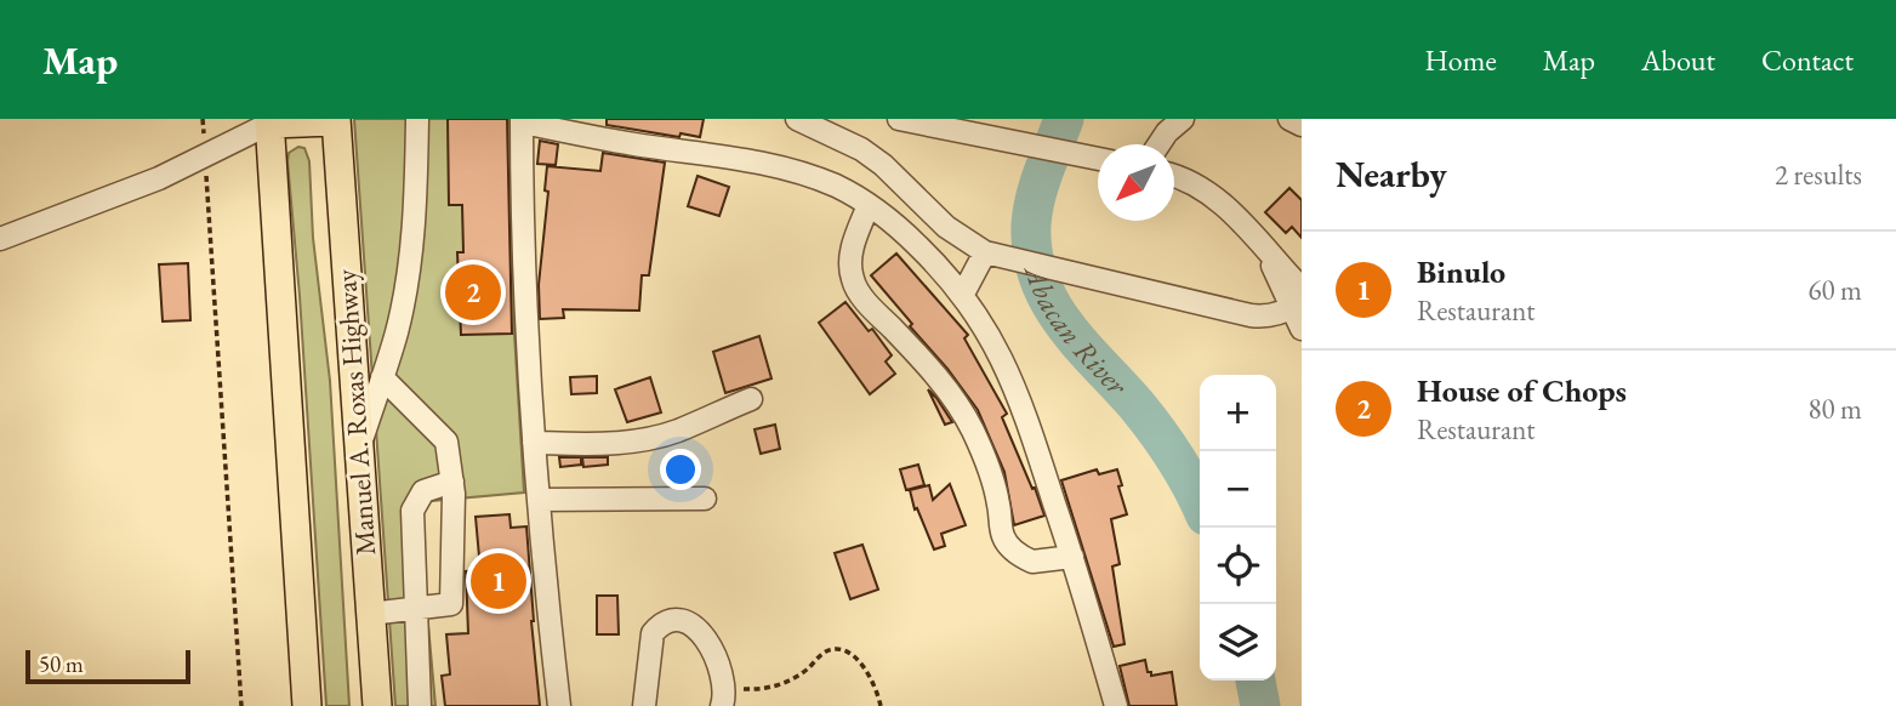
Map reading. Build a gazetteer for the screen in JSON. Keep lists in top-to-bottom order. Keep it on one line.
{"streets":{"main road":["Manuel A. Roxas Highway"]},"water":["Abacan River"],"scale_bar":"50 m","north":"bottom left","page":{"header":"Map","nav":["Home","Map","About","Contact"],"heading":["Nearby","2 results"],"list":[{"mark":"1","name":"Binulo","note":"Restaurant","value":"60 m"},{"mark":"2","name":"House of Chops","note":"Restaurant","value":"80 m"}],"pins":["2","1"],"map_buttons":["+","−"],"scale":"50 m"}}
